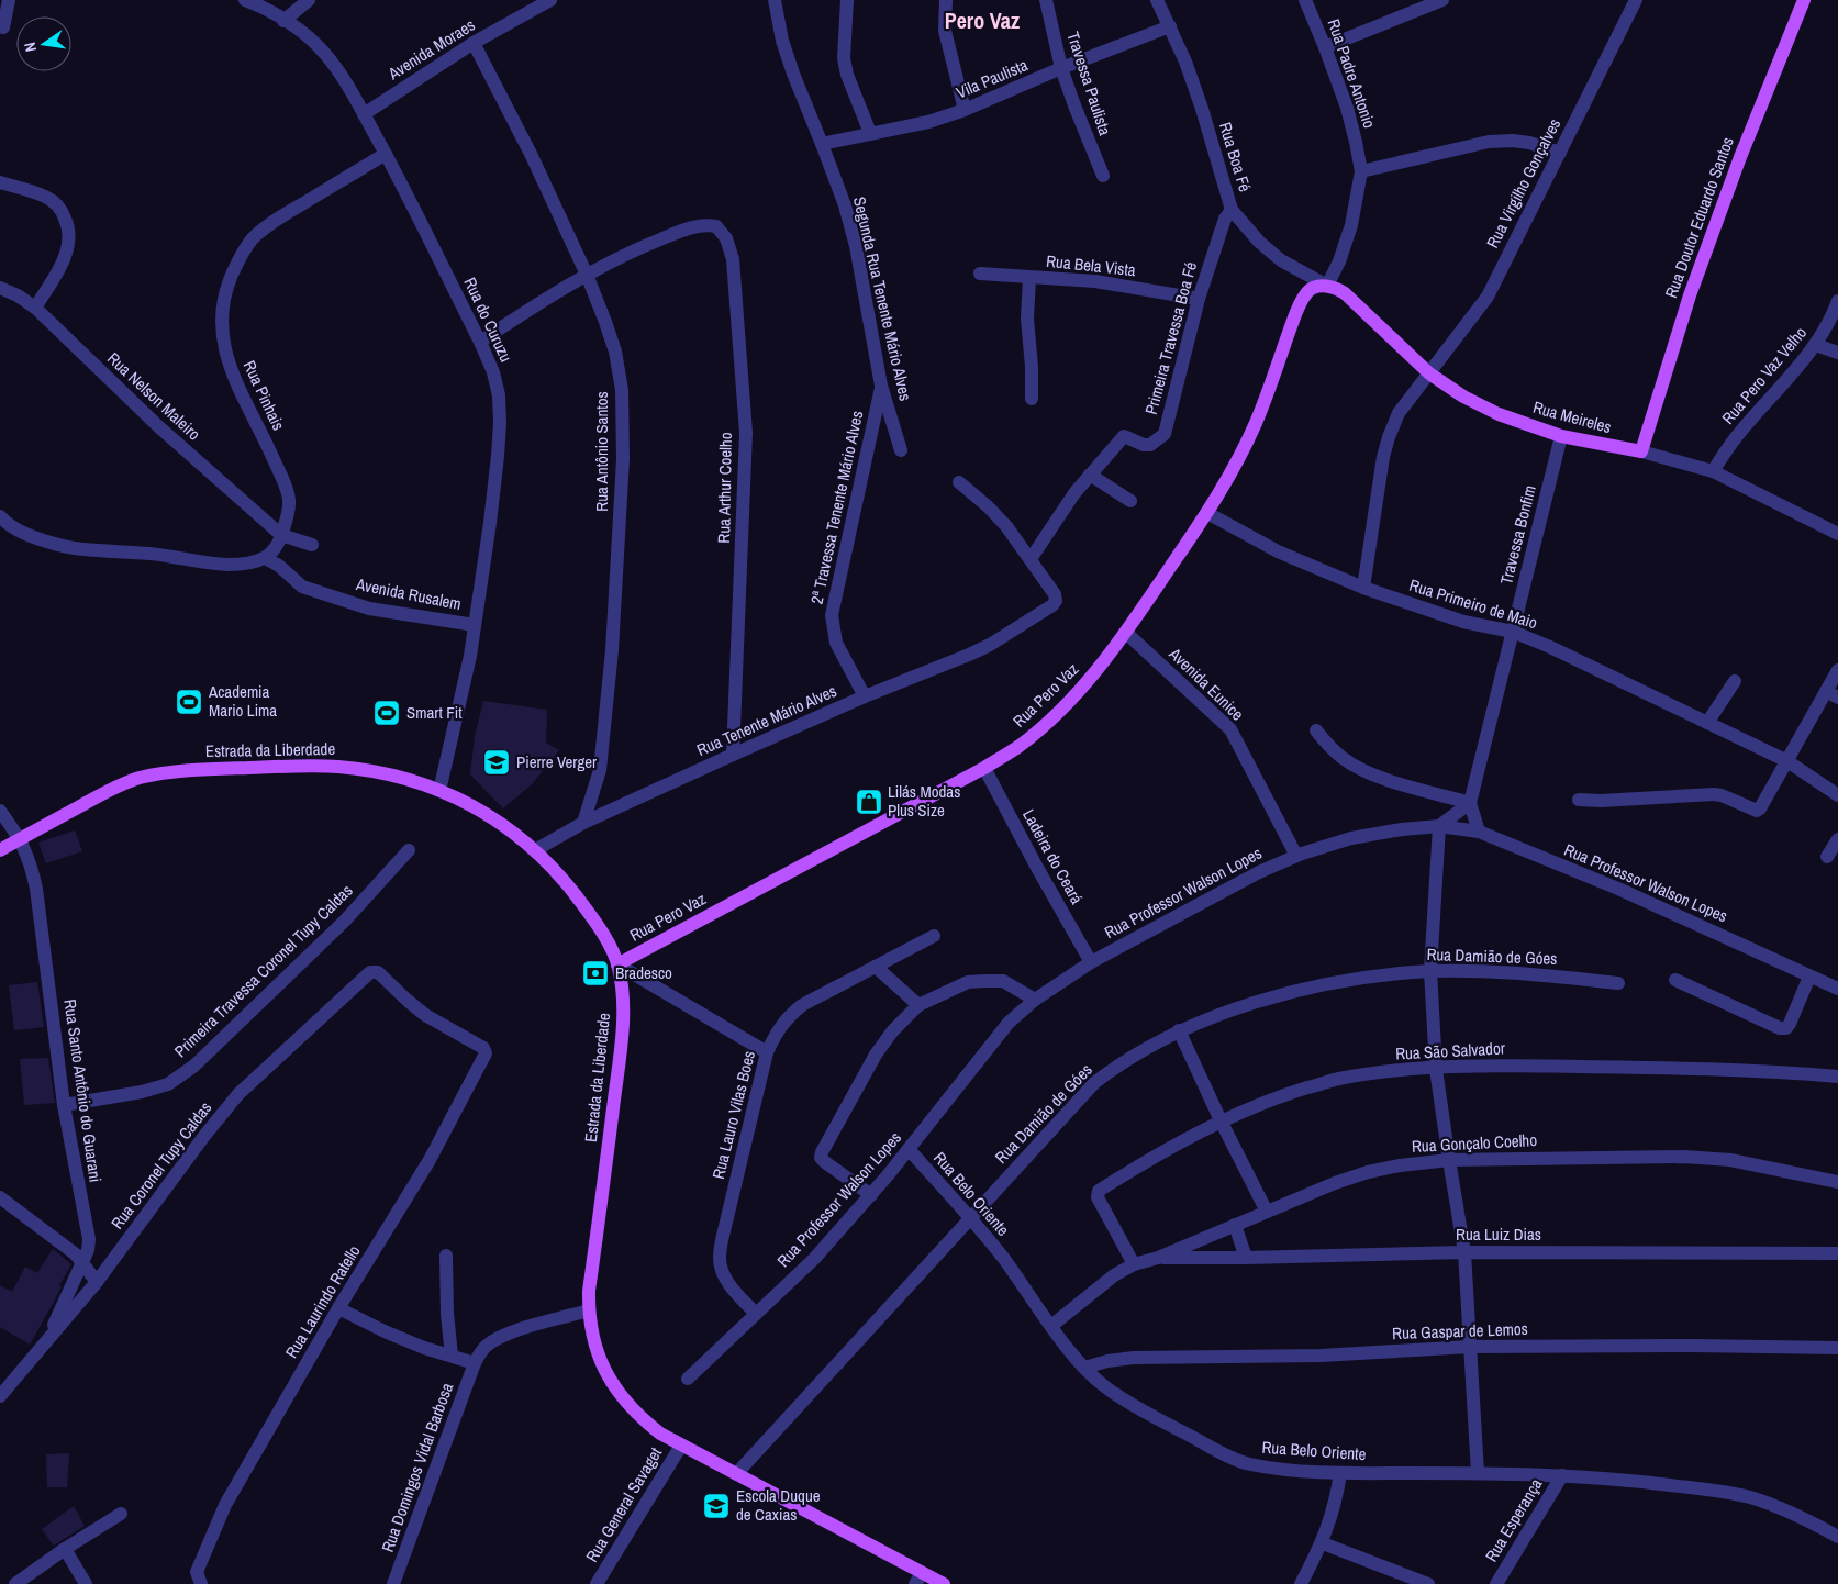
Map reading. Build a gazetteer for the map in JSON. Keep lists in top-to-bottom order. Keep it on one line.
{"streets":{"main road":["Rua Doutor Eduardo Santos","Rua Meireles","Rua Pero Vaz","Estrada da Liberdade"],"street":["Avenida Moraes","Rua Padre Antonio","Vila Paulista","Travessa Paulista","Rua Boa Fé","Rua Virgilho Gonçalves","Rua Bela Vista","Segunda Rua Tenente Mário Alves","Rua do Curuzu","Primeira Travessa Boa Fé","Rua Pero Vaz Velho","Rua Pinhais","Rua Nelson Maleiro","Rua Antônio Santos","Rua Arthur Coelho","2ª Travessa Tenente Mário Alves","Travessa Bonfim","Avenida Rusalem","Rua Primeiro de Maio","Avenida Eunice","Rua Tenente Mário Alves","Ladeira do Ceará","Rua Professor Walson Lopes","Rua Damião de Góes","Primeira Travessa Coronel Tupy Caldas","Rua São Salvador","Rua Santo Antônio do Guarani","Rua Lauro Vilas Boes","Rua Gonçalo Coelho","Rua Coronel Tupy Caldas","Rua Belo Oriente","Rua Luiz Dias","Rua Laurindo Ratello","Rua Gaspar de Lemos","Rua Domingos Vidal Barbosa","Rua General Savaget","Rua Esperança"]},"crossings":[["Avenida Moraes","Rua do Curuzu"],["Avenida Moraes","Rua Antônio Santos"],["Rua Padre Antonio","Rua Boa Fé"],["Rua Padre Antonio","Rua Meireles"],["Rua Padre Antonio","Rua Pero Vaz"],["Vila Paulista","Travessa Paulista"],["Vila Paulista","Rua Boa Fé"],["Vila Paulista","Segunda Rua Tenente Mário Alves"],["Rua Boa Fé","Primeira Travessa Boa Fé"],["Rua Boa Fé","Rua Meireles"],["Rua Boa Fé","Rua Pero Vaz"],["Rua Virgilho Gonçalves","Rua Meireles"],["Rua Virgilho Gonçalves","Rua Primeiro de Maio"],["Rua Doutor Eduardo Santos","Rua Meireles"],["Rua Bela Vista","Primeira Travessa Boa Fé"],["Segunda Rua Tenente Mário Alves","2ª Travessa Tenente Mário Alves"],["Rua do Curuzu","Rua Pinhais"],["Rua do Curuzu","Avenida Rusalem"],["Rua do Curuzu","Estrada da Liberdade"],["Rua Pero Vaz Velho","Rua Meireles"],["Rua Pinhais","Rua Nelson Maleiro"],["Rua Pinhais","Avenida Rusalem"],["Rua Meireles","Travessa Bonfim"],["Rua Meireles","Rua Pero Vaz"],["Rua Antônio Santos","Rua Arthur Coelho"],["Rua Antônio Santos","Rua Tenente Mário Alves"],["Rua Arthur Coelho","Rua Tenente Mário Alves"],["2ª Travessa Tenente Mário Alves","Rua Tenente Mário Alves"],["Travessa Bonfim","Rua Primeiro de Maio"],["Rua Primeiro de Maio","Rua Pero Vaz"],["Avenida Eunice","Rua Pero Vaz"],["Avenida Eunice","Rua Professor Walson Lopes"],["Rua Pero Vaz","Estrada da Liberdade"],["Rua Pero Vaz","Ladeira do Ceará"],["Rua Tenente Mário Alves","Estrada da Liberdade"],["Estrada da Liberdade","Rua Damião de Góes"],["Estrada da Liberdade","Rua Santo Antônio do Guarani"],["Estrada da Liberdade","Rua General Savaget"],["Ladeira do Ceará","Rua Professor Walson Lopes"],["Rua Professor Walson Lopes","Rua Lauro Vilas Boes"],["Rua Professor Walson Lopes","Rua Belo Oriente"],["Rua Damião de Góes","Rua Belo Oriente"],["Primeira Travessa Coronel Tupy Caldas","Rua Santo Antônio do Guarani"],["Rua São Salvador","Rua Gonçalo Coelho"],["Rua Santo Antônio do Guarani","Rua Coronel Tupy Caldas"],["Rua Gonçalo Coelho","Rua Belo Oriente"],["Rua Gonçalo Coelho","Rua Luiz Dias"],["Rua Coronel Tupy Caldas","Rua Laurindo Ratello"],["Rua Belo Oriente","Rua Gaspar de Lemos"],["Rua Belo Oriente","Rua Esperança"]],"districts":["Pero Vaz"],"places":{"sports":["Academia Mario Lima","Smart Fit"],"school or university":["Pierre Verger","Escola Duque de Caxias"],"shop":["Lilás Modas Plus Size"],"bank":["Bradesco"]},"north":"left"}
